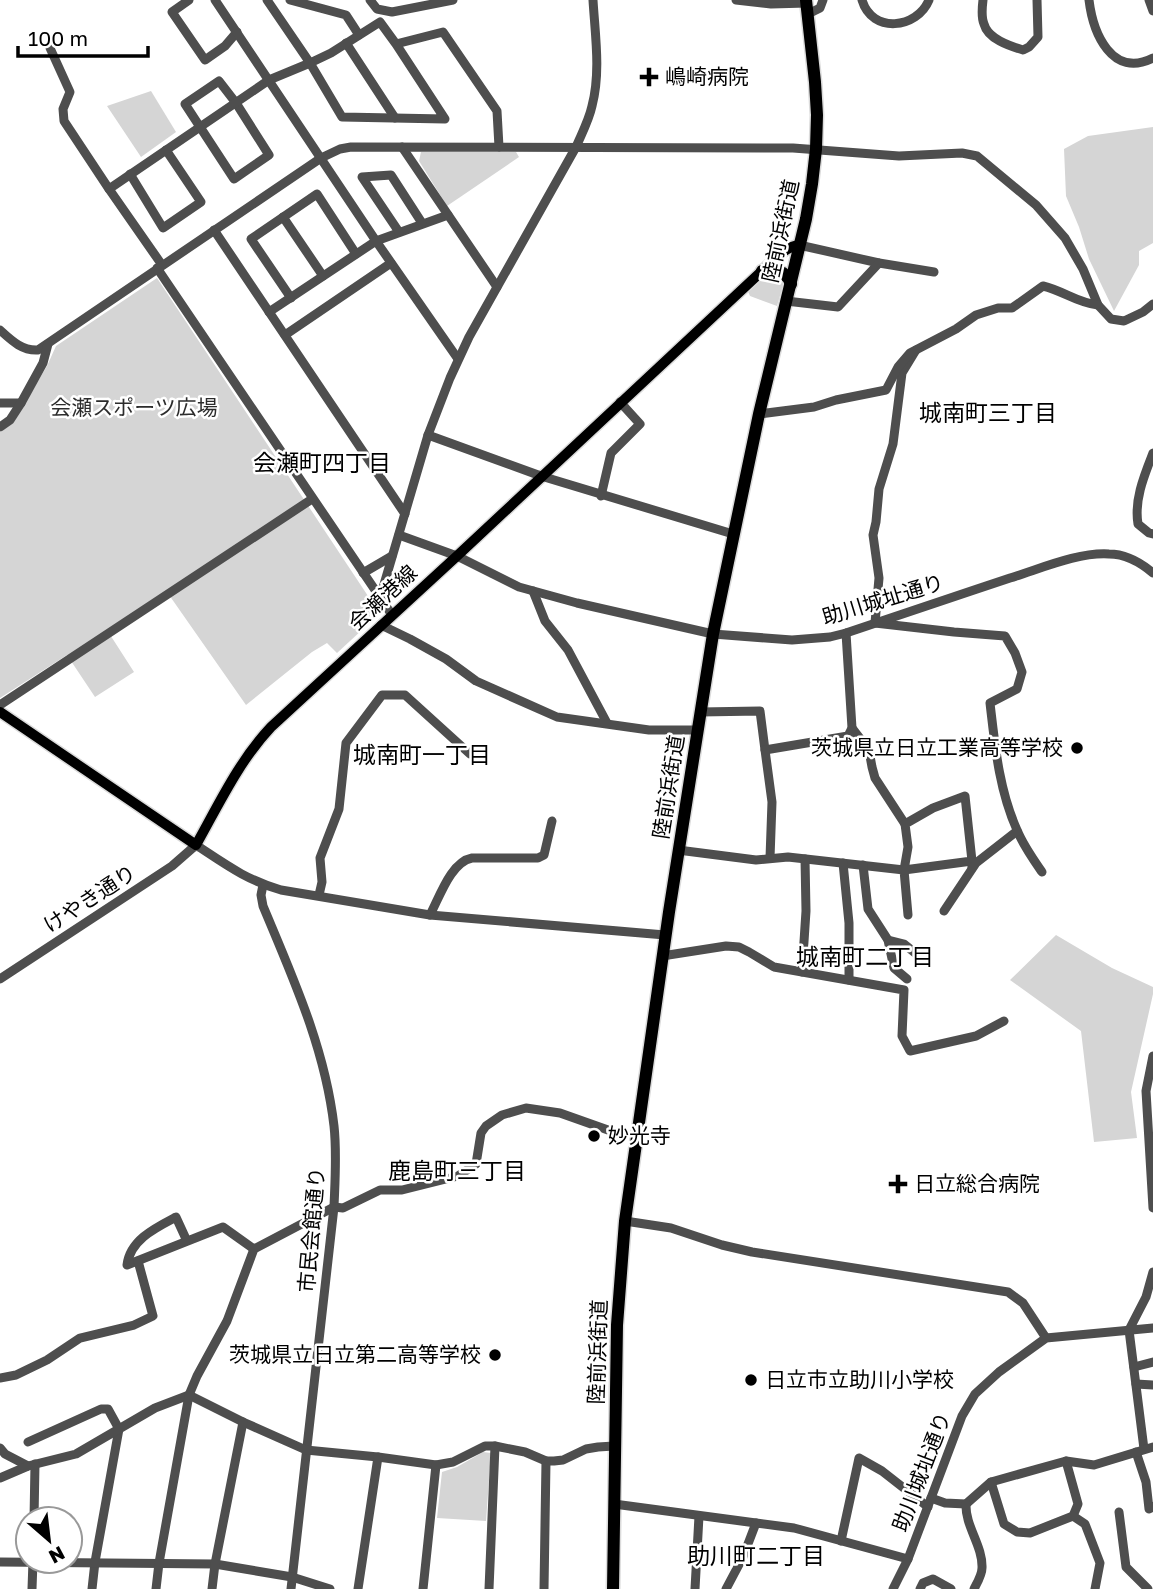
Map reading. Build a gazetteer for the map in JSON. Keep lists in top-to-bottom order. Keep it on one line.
{"streets":{"highway":["陸前浜街道"],"main road":["会瀬港線"],"street":["助川城址通り","けやき通り","市民会館通り"]},"crossings":[["陸前浜街道","会瀬港線"],["陸前浜街道","助川城址通り"],["会瀬港線","助川城址通り"],["会瀬港線","けやき通り"]],"districts":["城南町三丁目","会瀬町四丁目","城南町一丁目","城南町二丁目","鹿島町三丁目","助川町二丁目"],"parks":["会瀬スポーツ広場"],"places":{"health":["嶋崎病院","日立総合病院"],"other":["茨城県立日立工業高等学校","妙光寺","茨城県立日立第二高等学校","日立市立助川小学校"]},"scale_bar":"100 m","north":"bottom right"}
